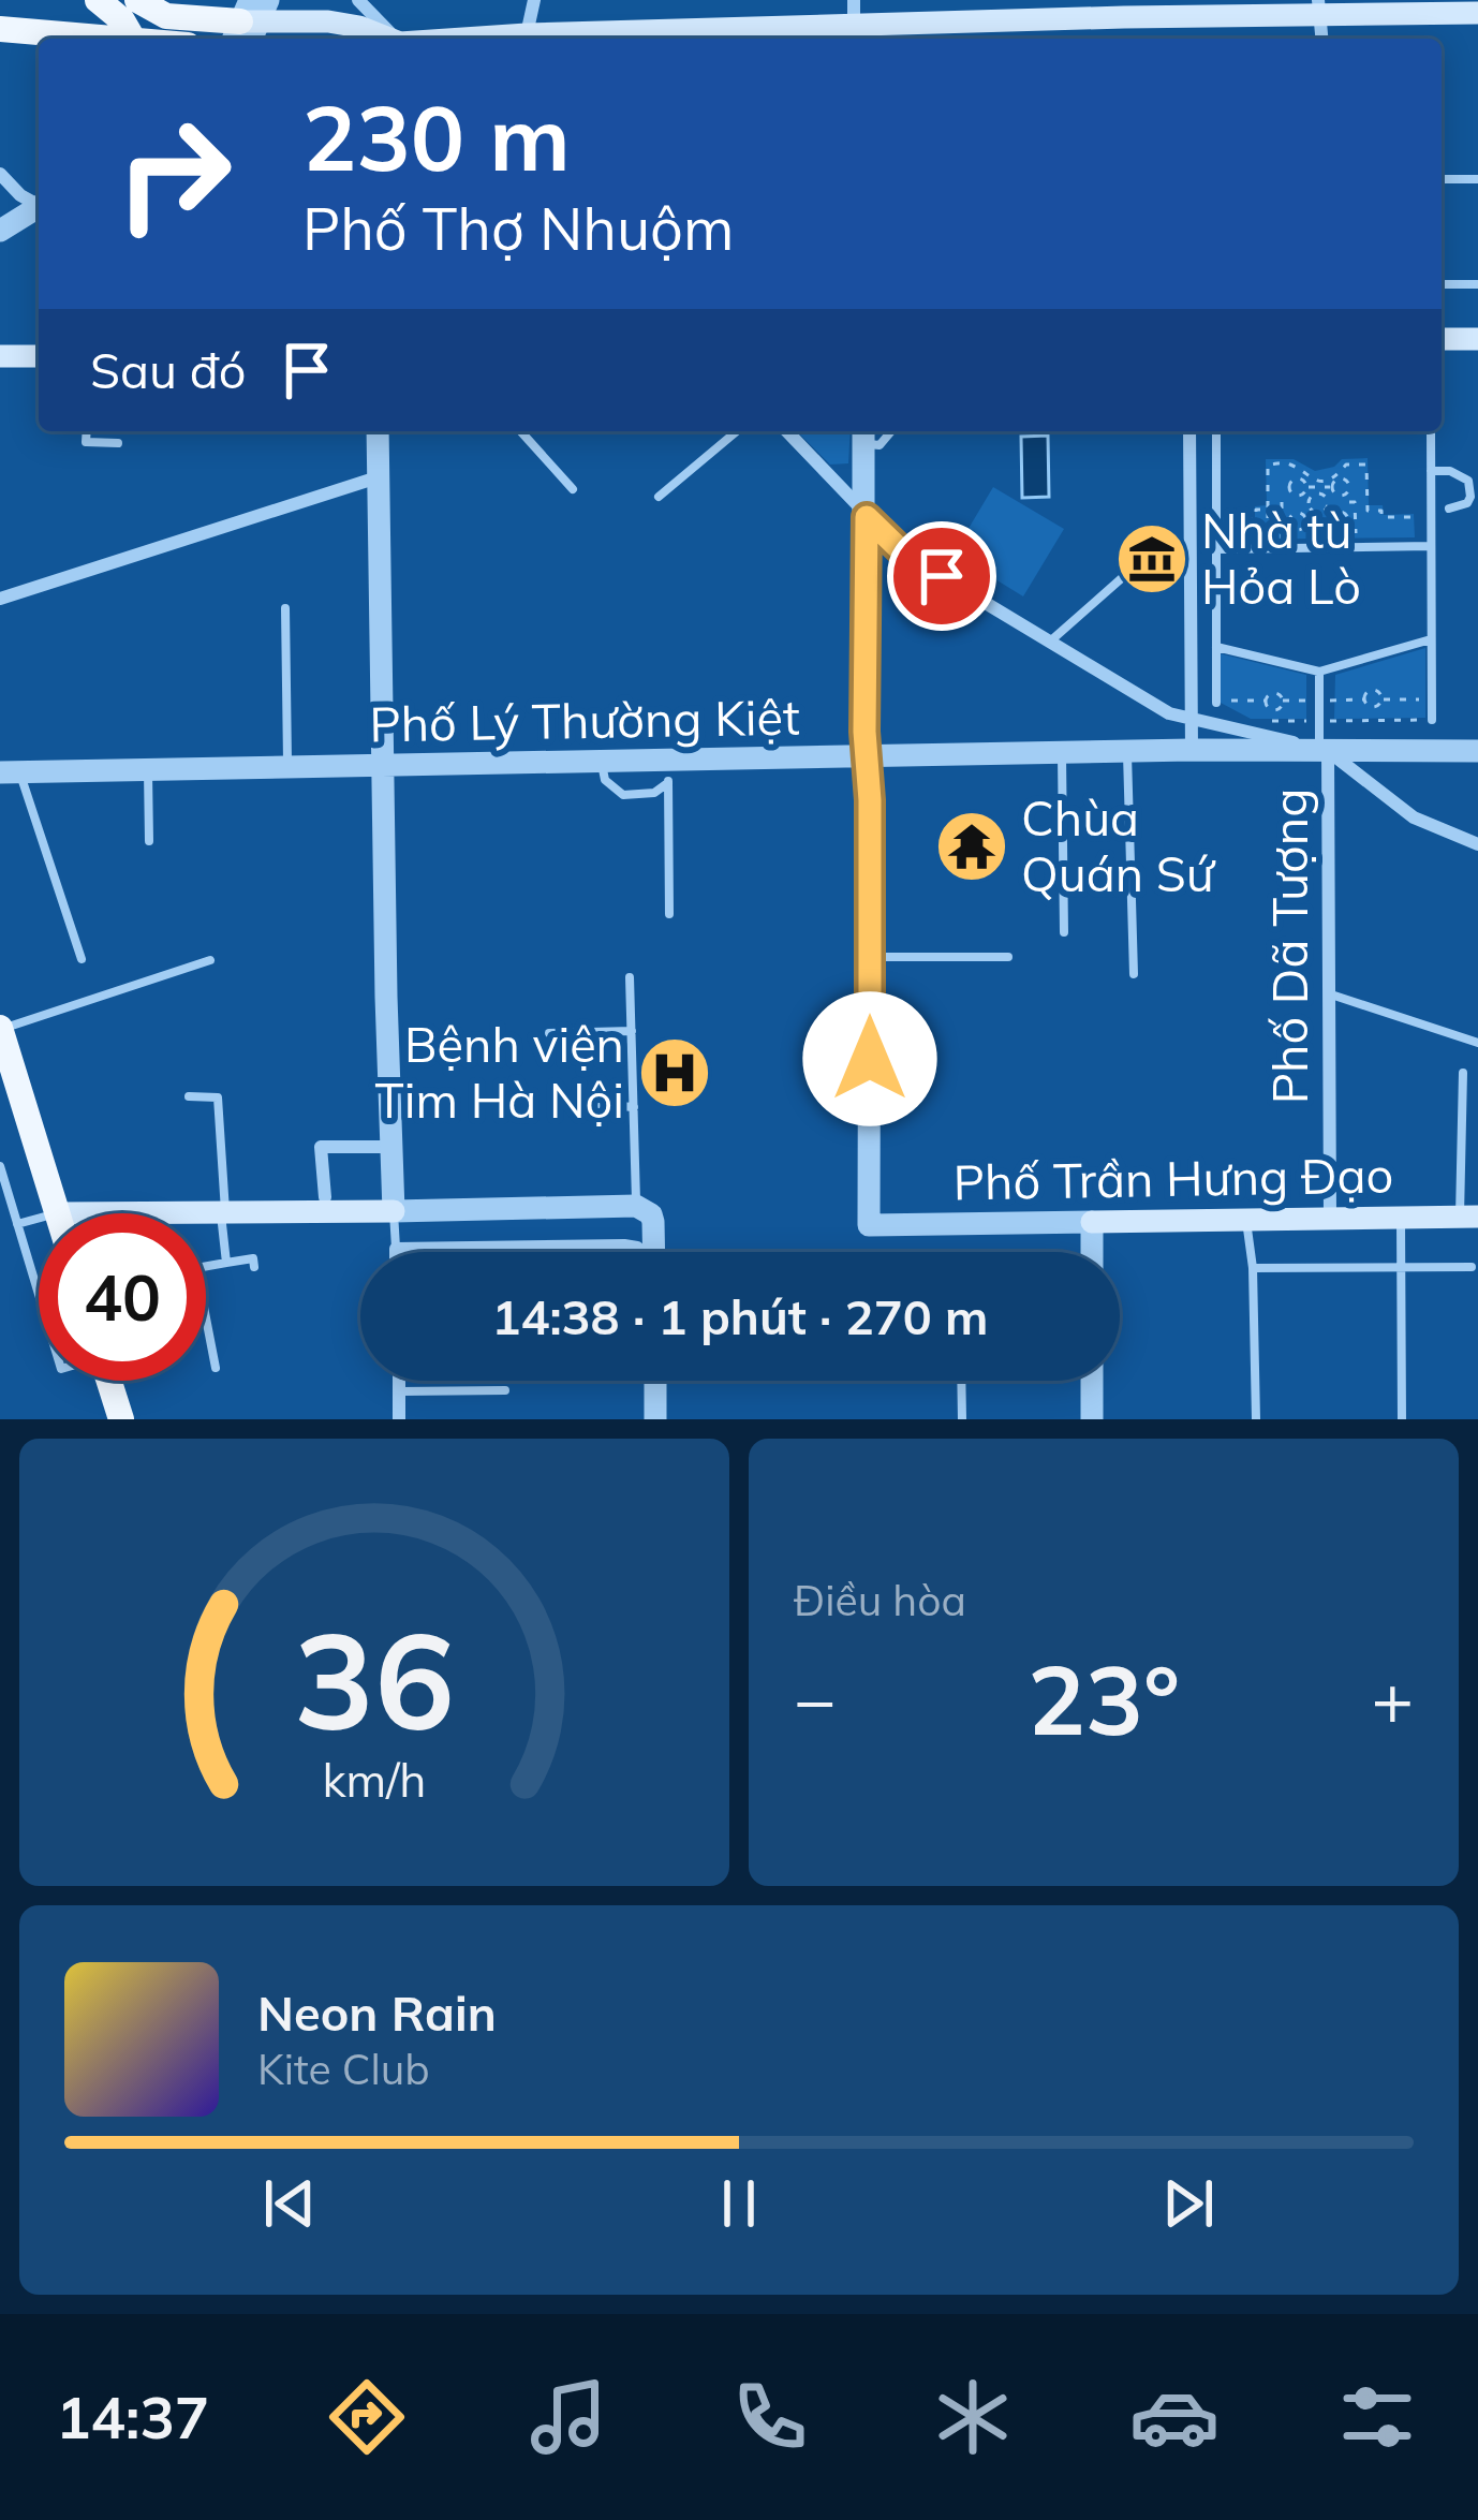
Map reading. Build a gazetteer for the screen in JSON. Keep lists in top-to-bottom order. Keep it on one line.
{"streets":{"main road":["Phố Trần Hưng Đạo"],"street":["Phố Lý Thường Kiệt","Phố Dã Tượng"]},"crossings":[["Phố Lý Thường Kiệt","Phố Dã Tượng"],["Phố Dã Tượng","Phố Trần Hưng Đạo"]],"places":{"museum":["Nhà tù Hỏa Lò"],"temple":["Chùa Quán Sứ"],"hospital":["Bệnh viện Tim Hà Nội"]},"page":{"turn":["230 m","Phố Thợ Nhuộm"],"then":"Sau đó","limit":"40","trip":"14:38 · 1 phút · 270 m","tile":"Điều hòa","heat":["−","23°","+"],"song":["Neon Rain","Kite Club"],"tabs":"14:37","gauge":["36","km/h"]}}
